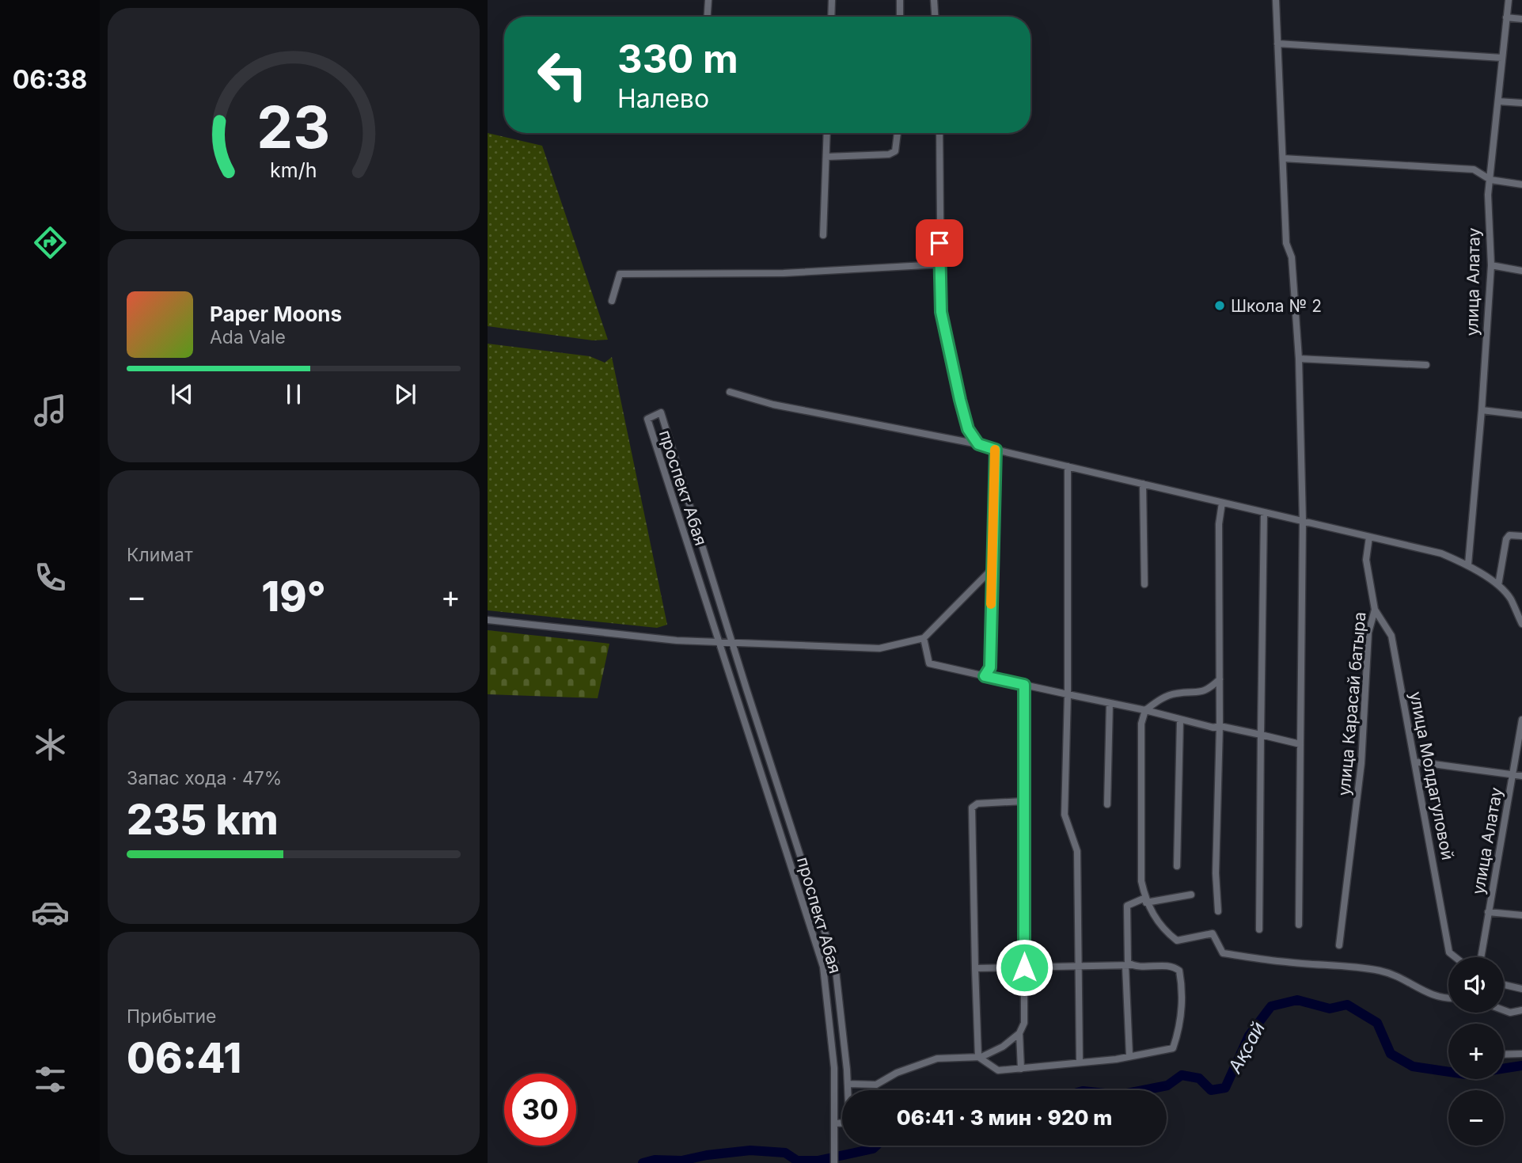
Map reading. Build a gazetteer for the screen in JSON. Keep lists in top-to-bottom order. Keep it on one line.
{"streets":{"street":["улица Алатау","проспект Абая","улица Карасай батыра","улица Молдагуловой"]},"crossings":[["улица Карасай батыра","улица Молдагуловой"]],"water":["Ақсай"],"places":["Школа № 2"],"page":{"tabs":"06:38","turn":["330 m","Налево"],"song":["Paper Moons","Ada Vale"],"tile":["Климат",["Запас хода · 47%","235 km"],["Прибытие","06:41"]],"heat":["−","19°","+"],"map_buttons":["+","−"],"limit":"30","trip":"06:41 · 3 мин · 920 m","gauge":["23","km/h"]}}
